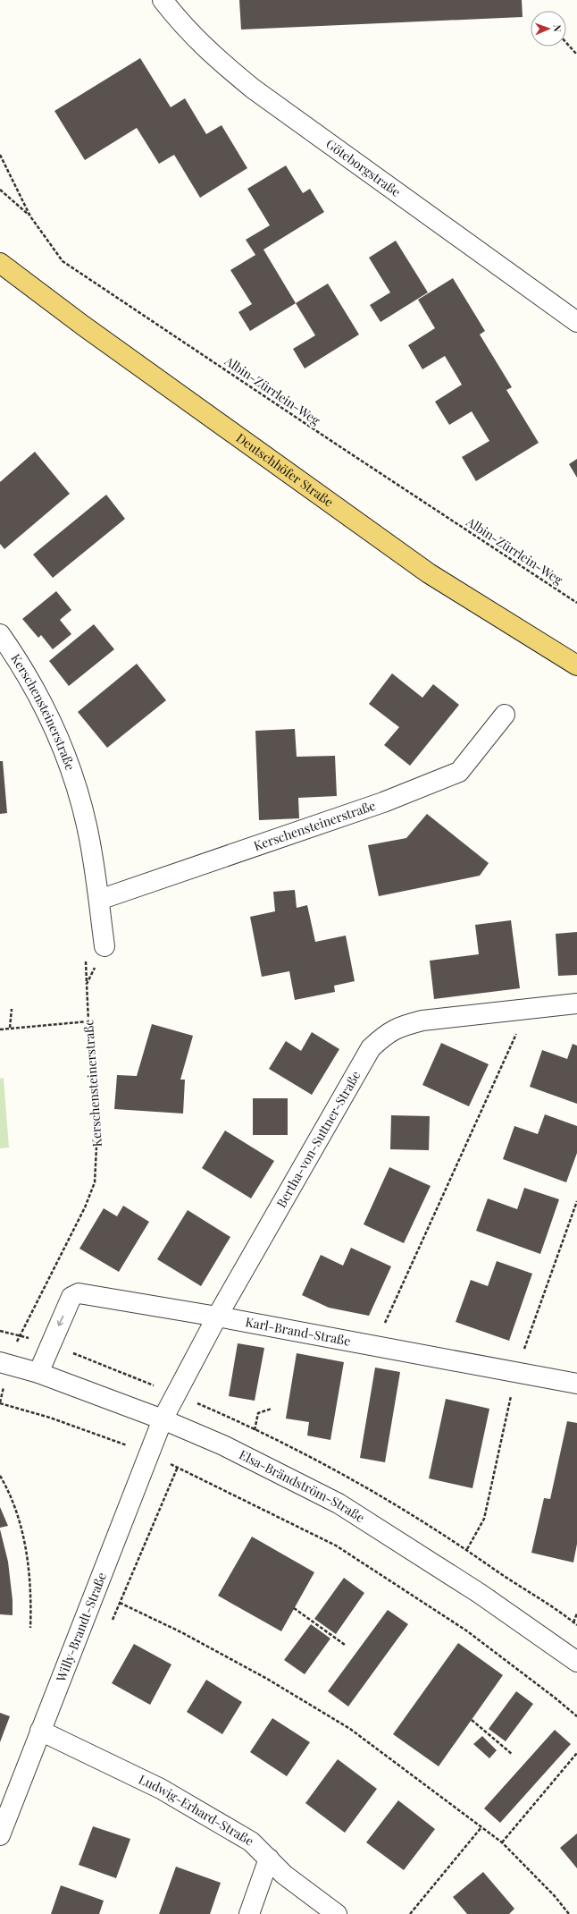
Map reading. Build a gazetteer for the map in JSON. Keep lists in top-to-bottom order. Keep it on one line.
{"streets":{"main road":["Deutschhöfer Straße"],"street":["Göteborgstraße","Kerschensteinerstraße","Bertha-von-Suttner-Straße","Karl-Brand-Straße","Elsa-Brändström-Straße","Willy-Brandt-Straße","Ludwig-Erhard-Straße"],"path":["Albin-Zürrlein-Weg"]},"crossings":[["Kerschensteinerstraße","Elsa-Brändström-Straße"],["Bertha-von-Suttner-Straße","Karl-Brand-Straße"],["Bertha-von-Suttner-Straße","Elsa-Brändström-Straße"],["Bertha-von-Suttner-Straße","Willy-Brandt-Straße"],["Karl-Brand-Straße","Elsa-Brändström-Straße"],["Elsa-Brändström-Straße","Willy-Brandt-Straße"],["Willy-Brandt-Straße","Ludwig-Erhard-Straße"]],"north":"right"}
